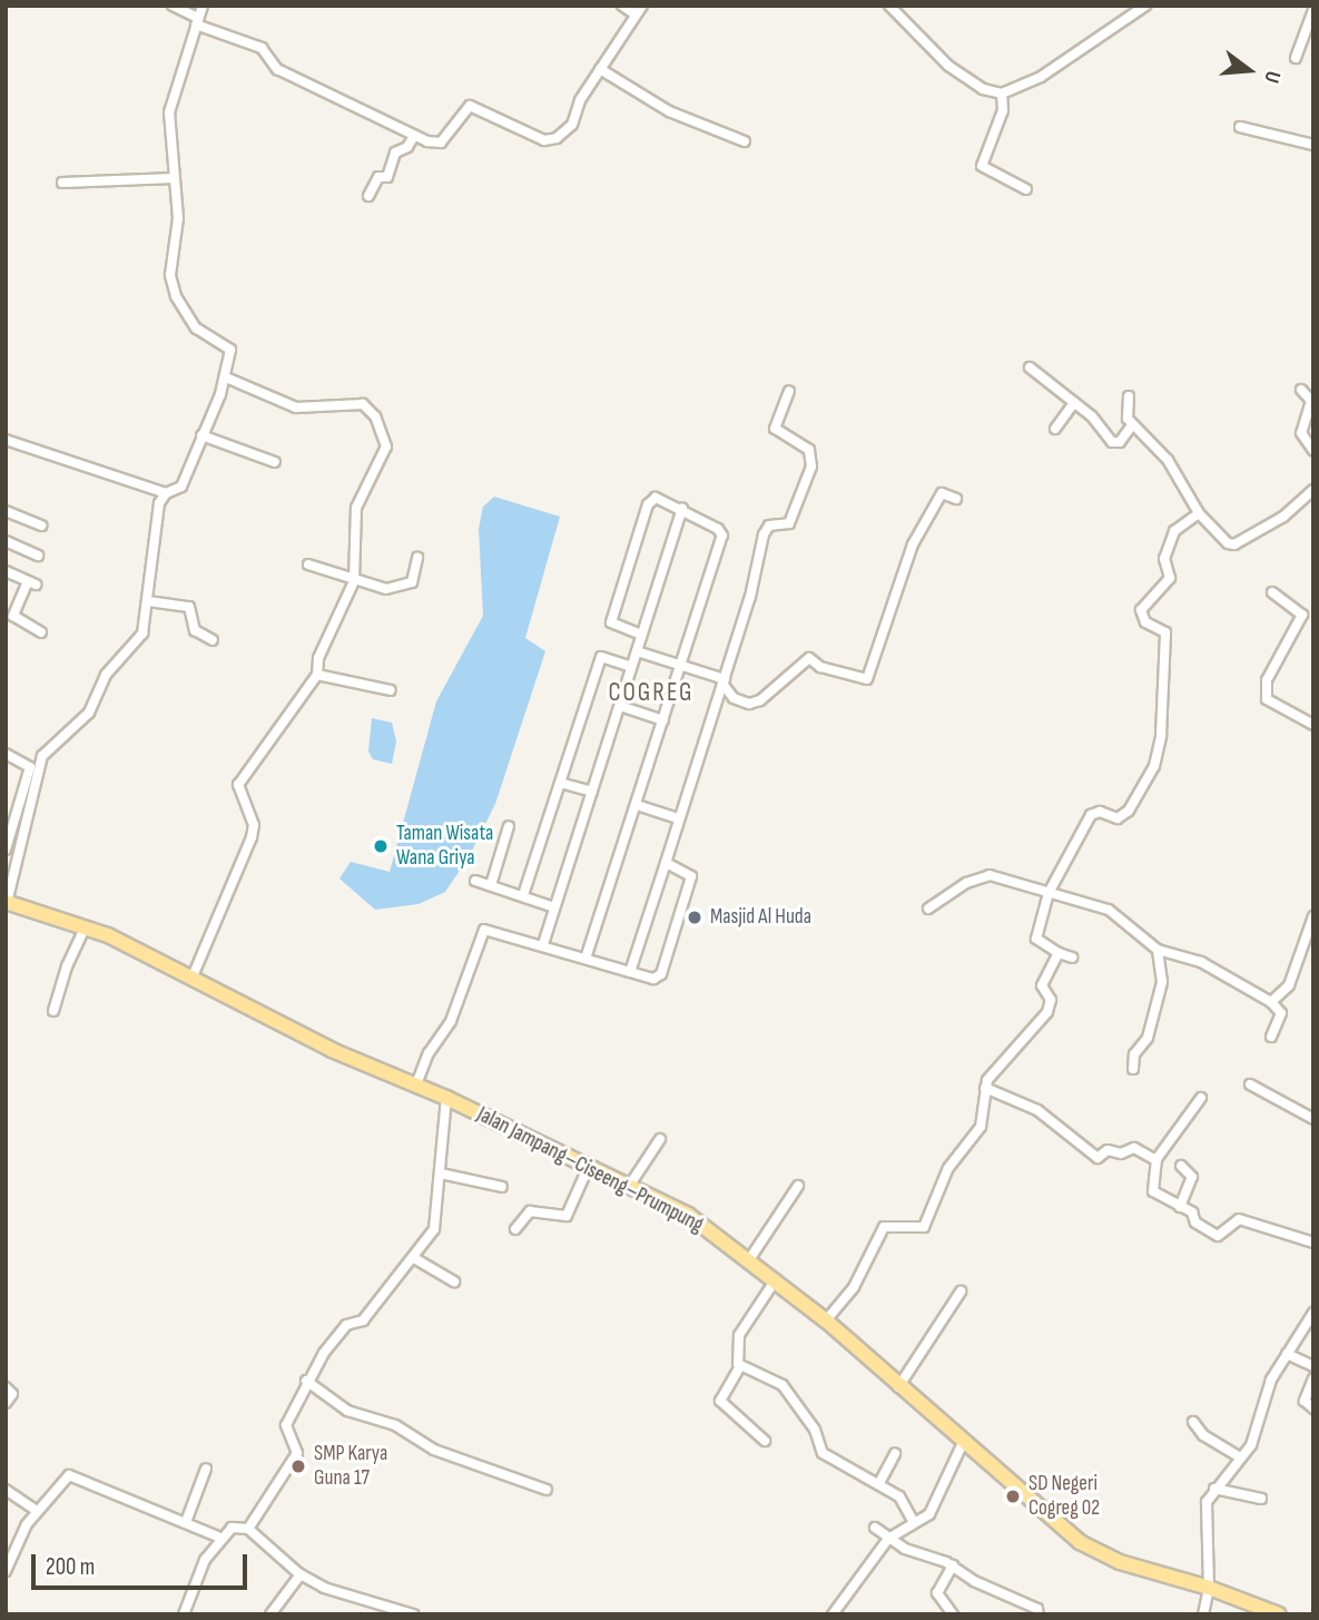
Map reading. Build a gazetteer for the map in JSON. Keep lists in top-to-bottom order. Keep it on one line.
{"streets":{"main road":["Jalan Jampang–Ciseeng–Prumpung"]},"districts":["COGREG"],"places":["Taman Wisata Wana Griya","Masjid Al Huda","SMP Karya Guna 17","SD Negeri Cogreg 02"],"scale_bar":"200 m","north":"right"}
